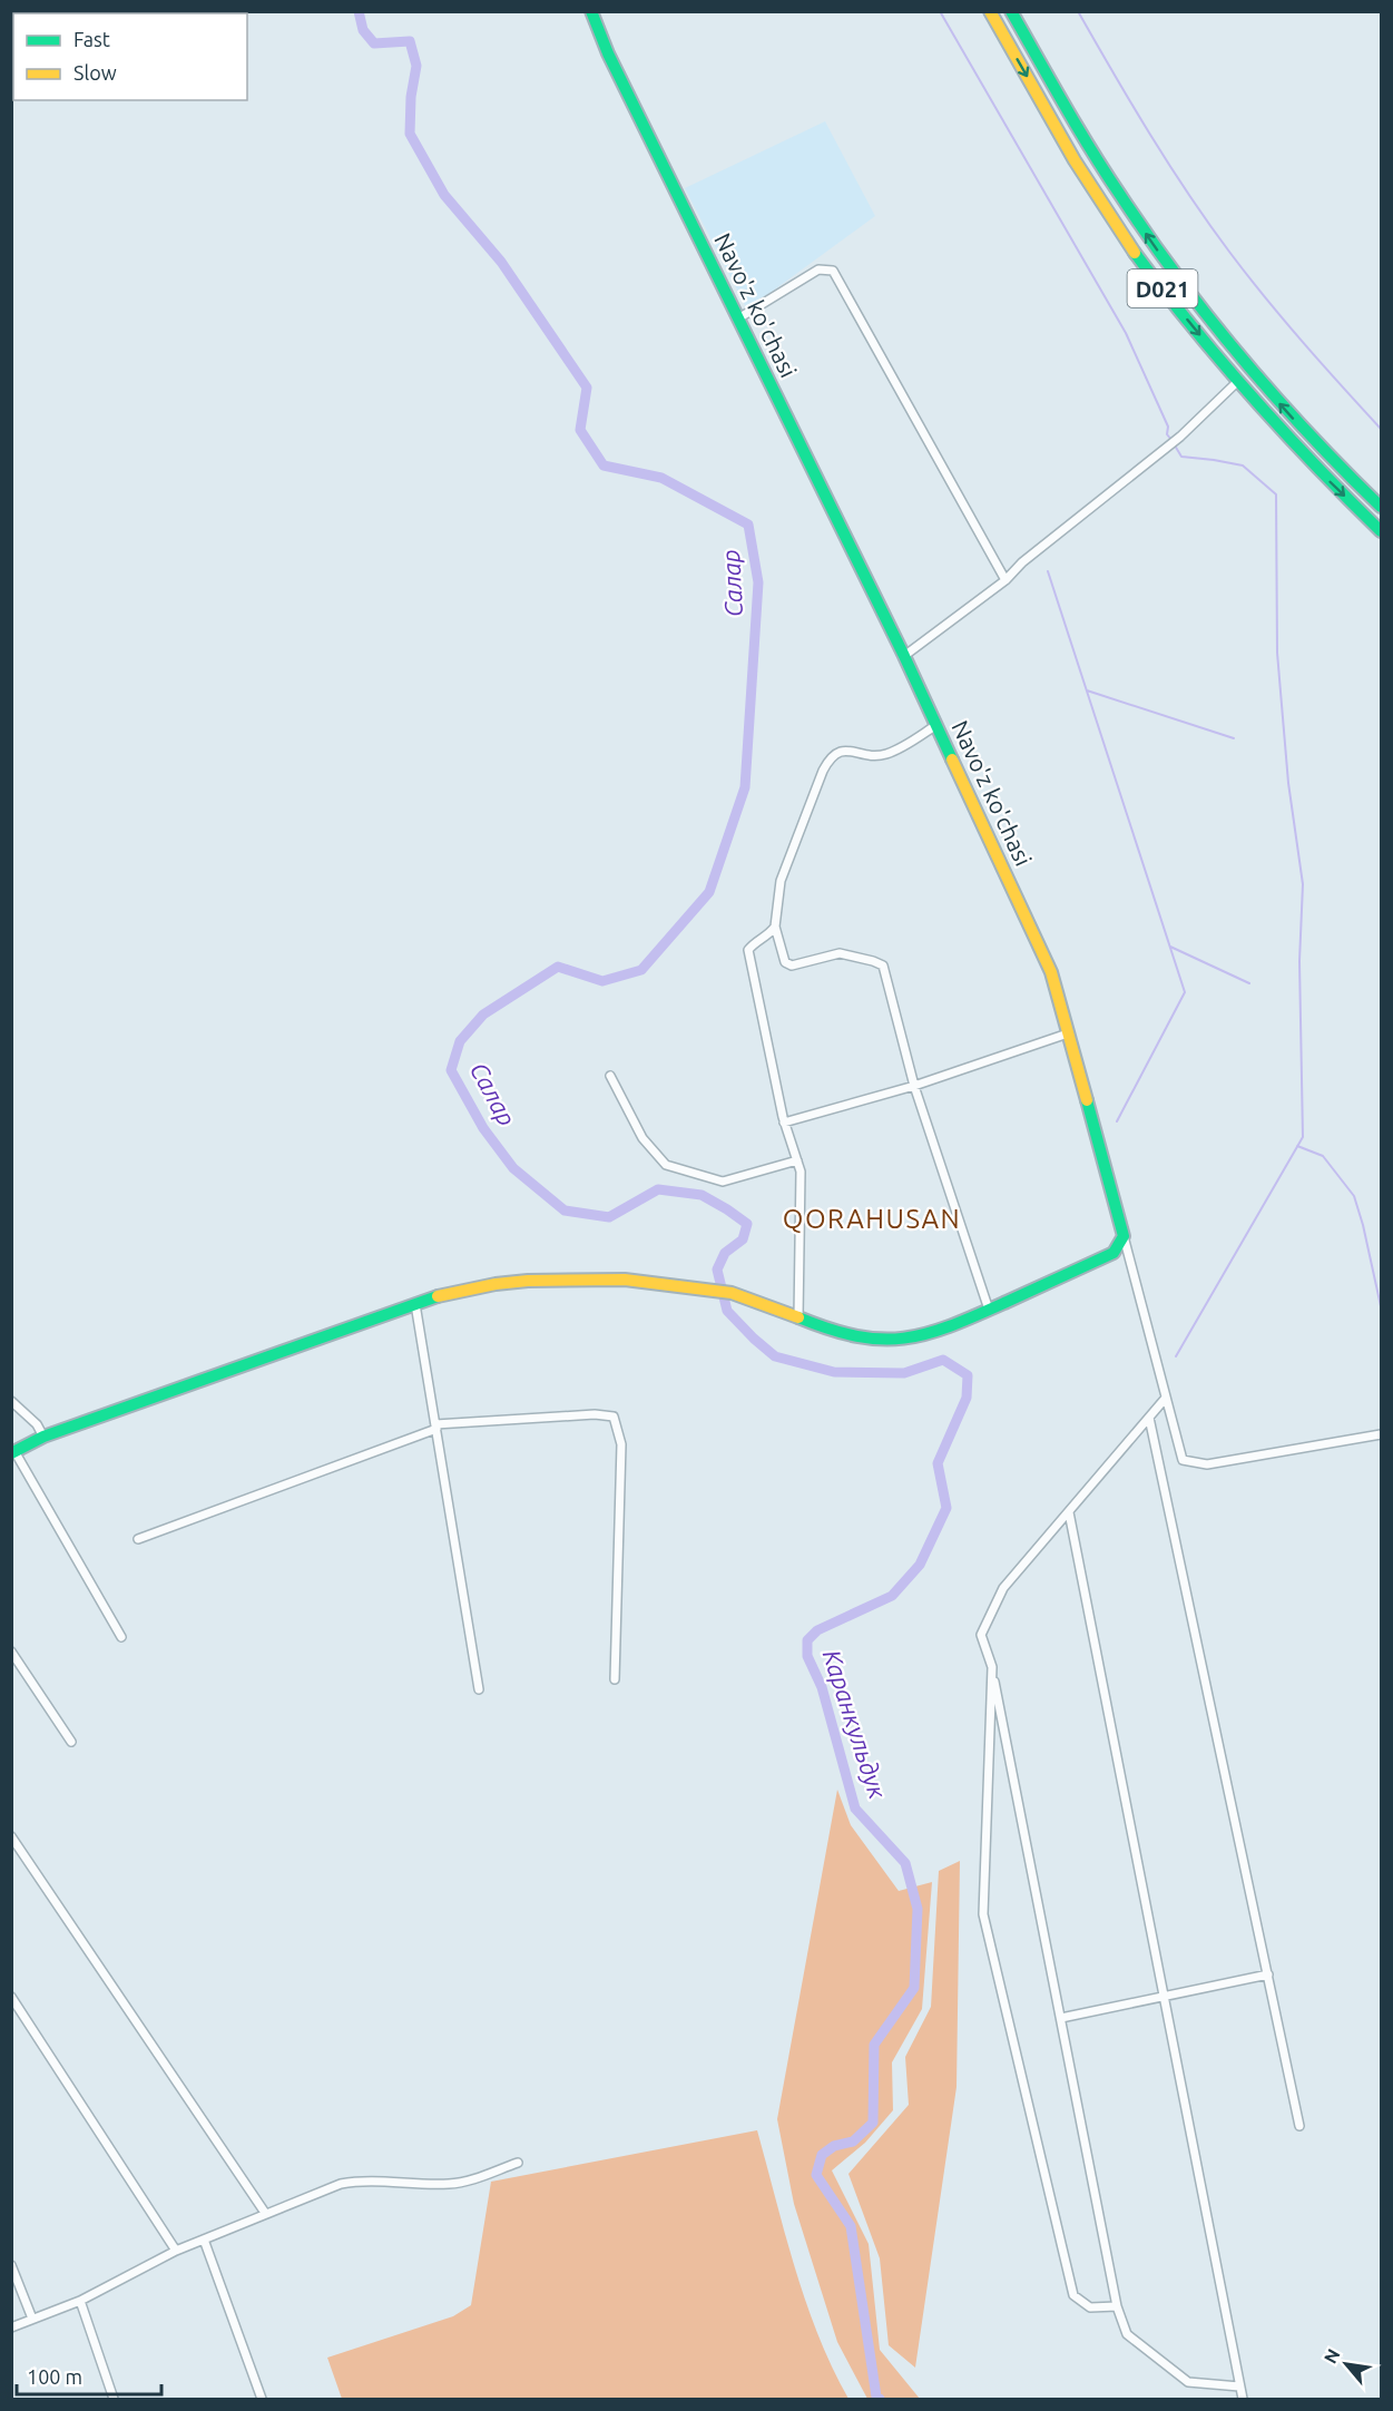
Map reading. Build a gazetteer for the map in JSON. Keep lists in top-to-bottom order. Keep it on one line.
{"streets":{"main road":["D021","Navo'z ko'chasi"]},"districts":["QORAHUSAN"],"water":["Салар","Каранкульдук"],"legend":["Fast","Slow"],"scale_bar":"100 m","north":"top left"}
